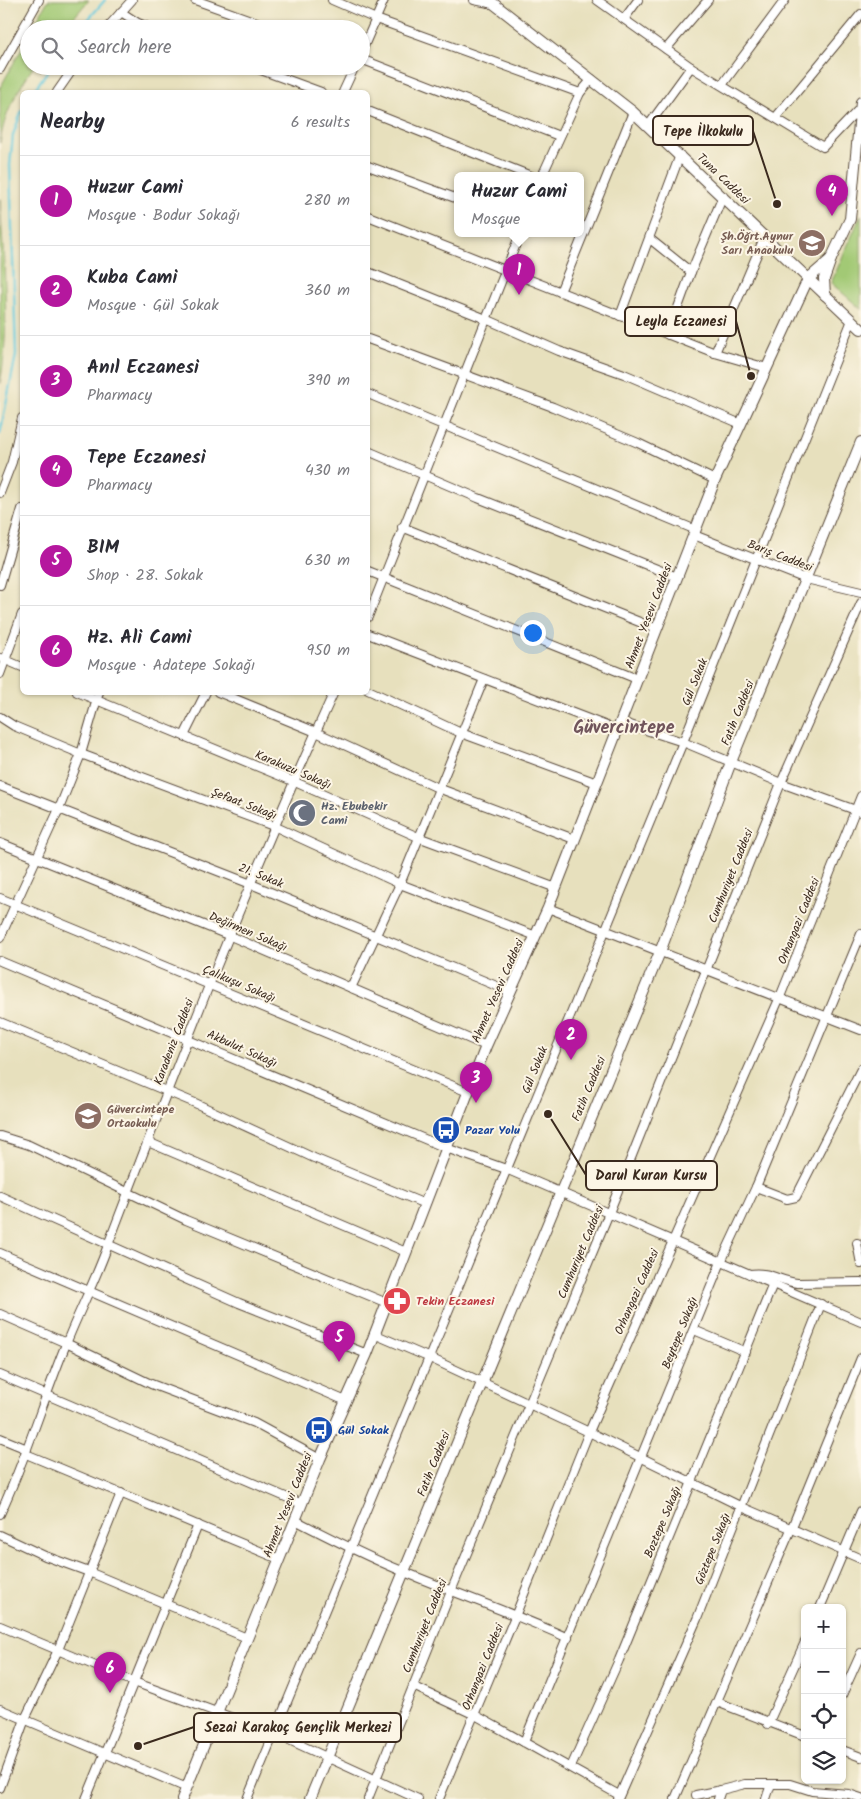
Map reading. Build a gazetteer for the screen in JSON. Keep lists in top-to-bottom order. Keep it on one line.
{"streets":{"main road":["Tuna Caddesi","Ahmet Yesevi Caddesi","Fatih Caddesi"],"street":["Barış Caddesi","Gül Sokak","Karakuzu Sokağı","Şefaat Sokağı","21. Sokak","Cumhuriyet Caddesi","Orhangazi Caddesi","Değirmen Sokağı","Çalıkuşu Sokağı","Karadeniz Caddesi","Akbulut Sokağı","Beytepe Sokağı","Boztepe Sokağı","Göztepe Sokağı"]},"crossings":[["Tuna Caddesi","Ahmet Yesevi Caddesi"],["Tuna Caddesi","Gül Sokak"],["Barış Caddesi","Ahmet Yesevi Caddesi"],["Barış Caddesi","Gül Sokak"],["Barış Caddesi","Fatih Caddesi"],["Ahmet Yesevi Caddesi","Karakuzu Sokağı"],["Ahmet Yesevi Caddesi","Şefaat Sokağı"],["Ahmet Yesevi Caddesi","21. Sokak"],["Ahmet Yesevi Caddesi","Değirmen Sokağı"],["Ahmet Yesevi Caddesi","Çalıkuşu Sokağı"],["Ahmet Yesevi Caddesi","Akbulut Sokağı"],["Gül Sokak","Akbulut Sokağı"],["Fatih Caddesi","Akbulut Sokağı"],["Karakuzu Sokağı","Karadeniz Caddesi"],["Şefaat Sokağı","Karadeniz Caddesi"],["21. Sokak","Karadeniz Caddesi"],["Cumhuriyet Caddesi","Akbulut Sokağı"],["Orhangazi Caddesi","Akbulut Sokağı"],["Değirmen Sokağı","Karadeniz Caddesi"],["Çalıkuşu Sokağı","Karadeniz Caddesi"],["Karadeniz Caddesi","Akbulut Sokağı"],["Akbulut Sokağı","Beytepe Sokağı"],["Akbulut Sokağı","Boztepe Sokağı"],["Akbulut Sokağı","Göztepe Sokağı"]],"districts":["Güvercintepe"],"places":{"other":["Tepe İlkokulu","Leyla Eczanesi","Darul Kuran Kursu","Sezai Karakoç Gençlik Merkezi"],"school or university":["Şh.Öğrt.Aynur Sarı Anaokulu","Güvercintepe Ortaokulu"],"mosque":["Hz. Ebubekir Cami"],"bus stop":["Pazar Yolu","Gül Sokak"],"pharmacy":["Tekin Eczanesi"]},"page":{"search":"Search here","heading":["Nearby","6 results"],"list":[{"mark":"1","name":"Huzur Cami","note":"Mosque · Bodur Sokağı","value":"280 m"},{"mark":"2","name":"Kuba Cami","note":"Mosque · Gül Sokak","value":"360 m"},{"mark":"3","name":"Anıl Eczanesi","note":"Pharmacy","value":"390 m"},{"mark":"4","name":"Tepe Eczanesi","note":"Pharmacy","value":"430 m"},{"mark":"5","name":"BIM","note":"Shop · 28. Sokak","value":"630 m"},{"mark":"6","name":"Hz. Ali Cami","note":"Mosque · Adatepe Sokağı","value":"950 m"}],"popup":["Huzur Cami","Mosque"],"pins":["4","1","2","3","5","6"],"map_buttons":["+","−"]}}
